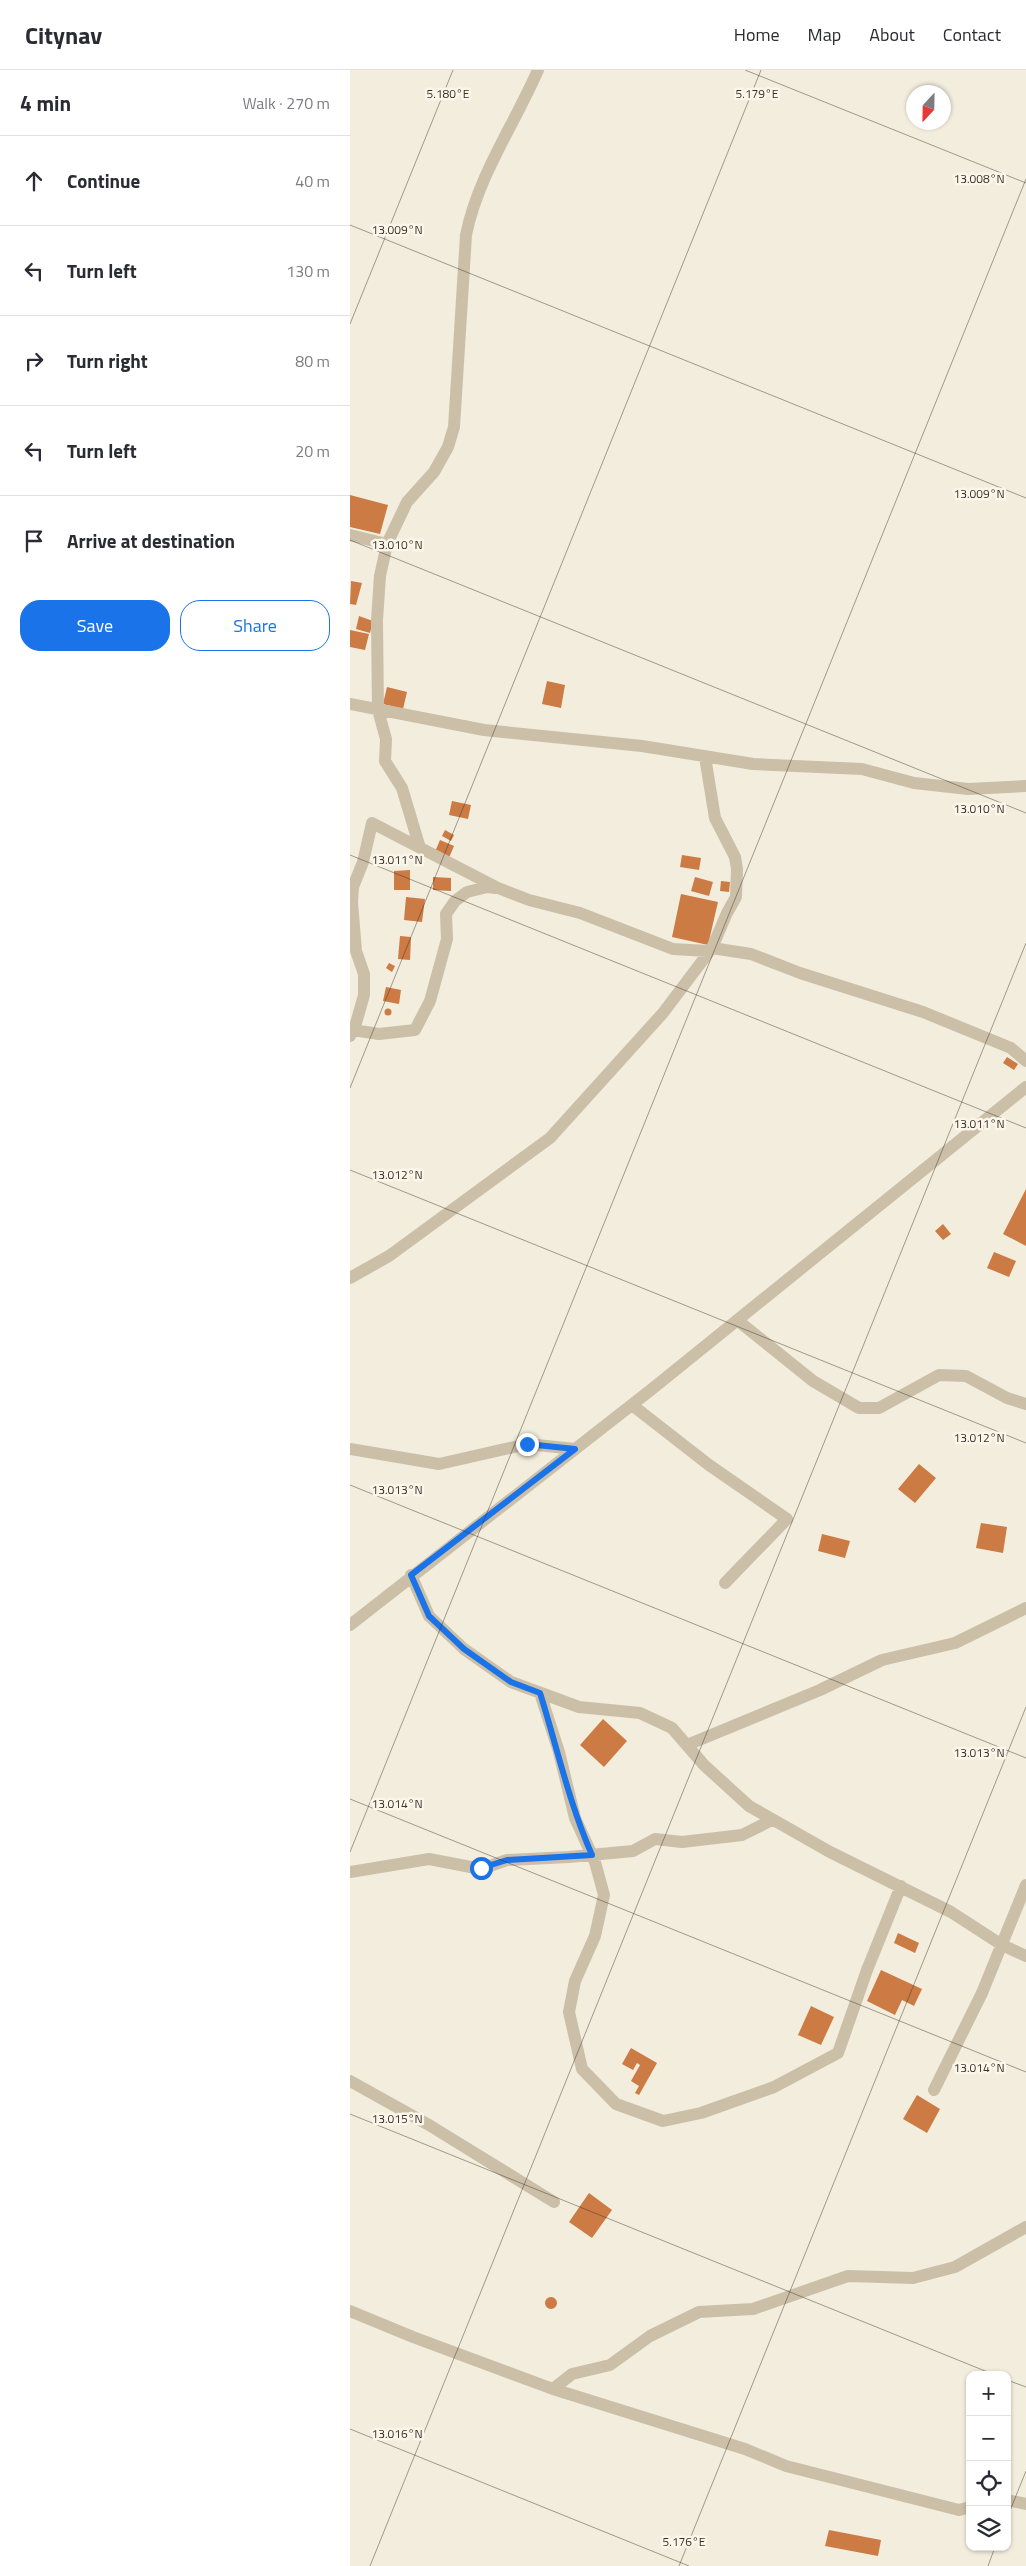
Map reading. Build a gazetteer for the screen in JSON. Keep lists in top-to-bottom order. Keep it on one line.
{"north":"bottom","page":{"header":"Citynav","nav":["Home","Map","About","Contact"],"heading":["4 min","Walk · 270 m"],"list":[["Continue","40 m"],["Turn left","130 m"],["Turn right","80 m"],["Turn left","20 m"],"Arrive at destination"],"buttons":["Save","Share"],"map_buttons":["+","−"]},"coordinates":["5.180°E","5.179°E","13.008°N","13.009°N","13.010°N","13.011°N","13.012°N","13.013°N","13.014°N","13.015°N","13.016°N","5.176°E"]}
